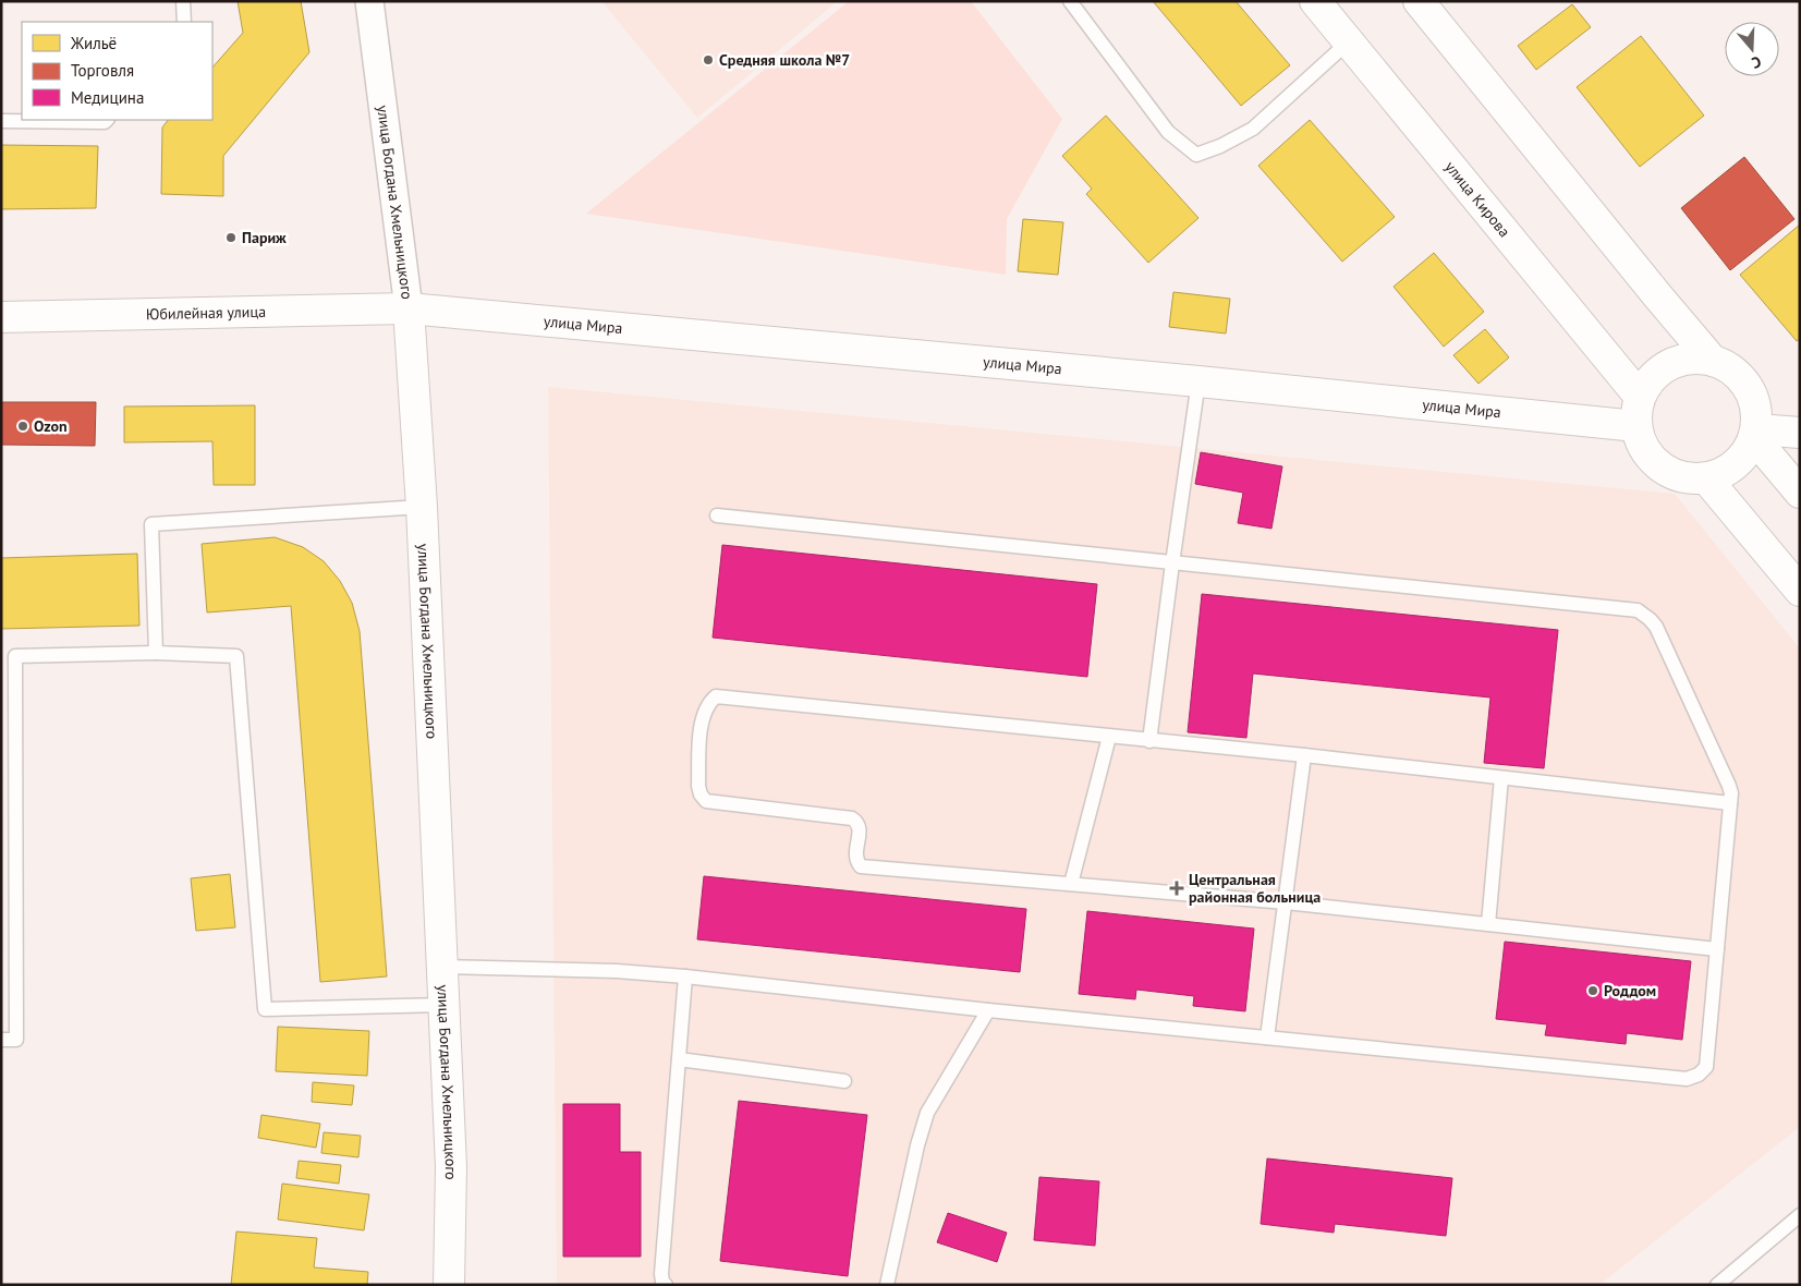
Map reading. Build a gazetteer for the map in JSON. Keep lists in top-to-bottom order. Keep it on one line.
{"streets":{"street":["улица Кирова","улица Богдана Хмельницкого","Юбилейная улица","улица Мира"]},"crossings":[["улица Кирова","улица Мира"],["улица Богдана Хмельницкого","Юбилейная улица"],["улица Богдана Хмельницкого","улица Мира"],["Юбилейная улица","улица Мира"]],"places":{"other":["Средняя школа №7","Париж","Ozon","Роддом"],"health":["Центральная районная больница"]},"legend":["Жильё","Торговля","Медицина"],"north":"bottom"}
